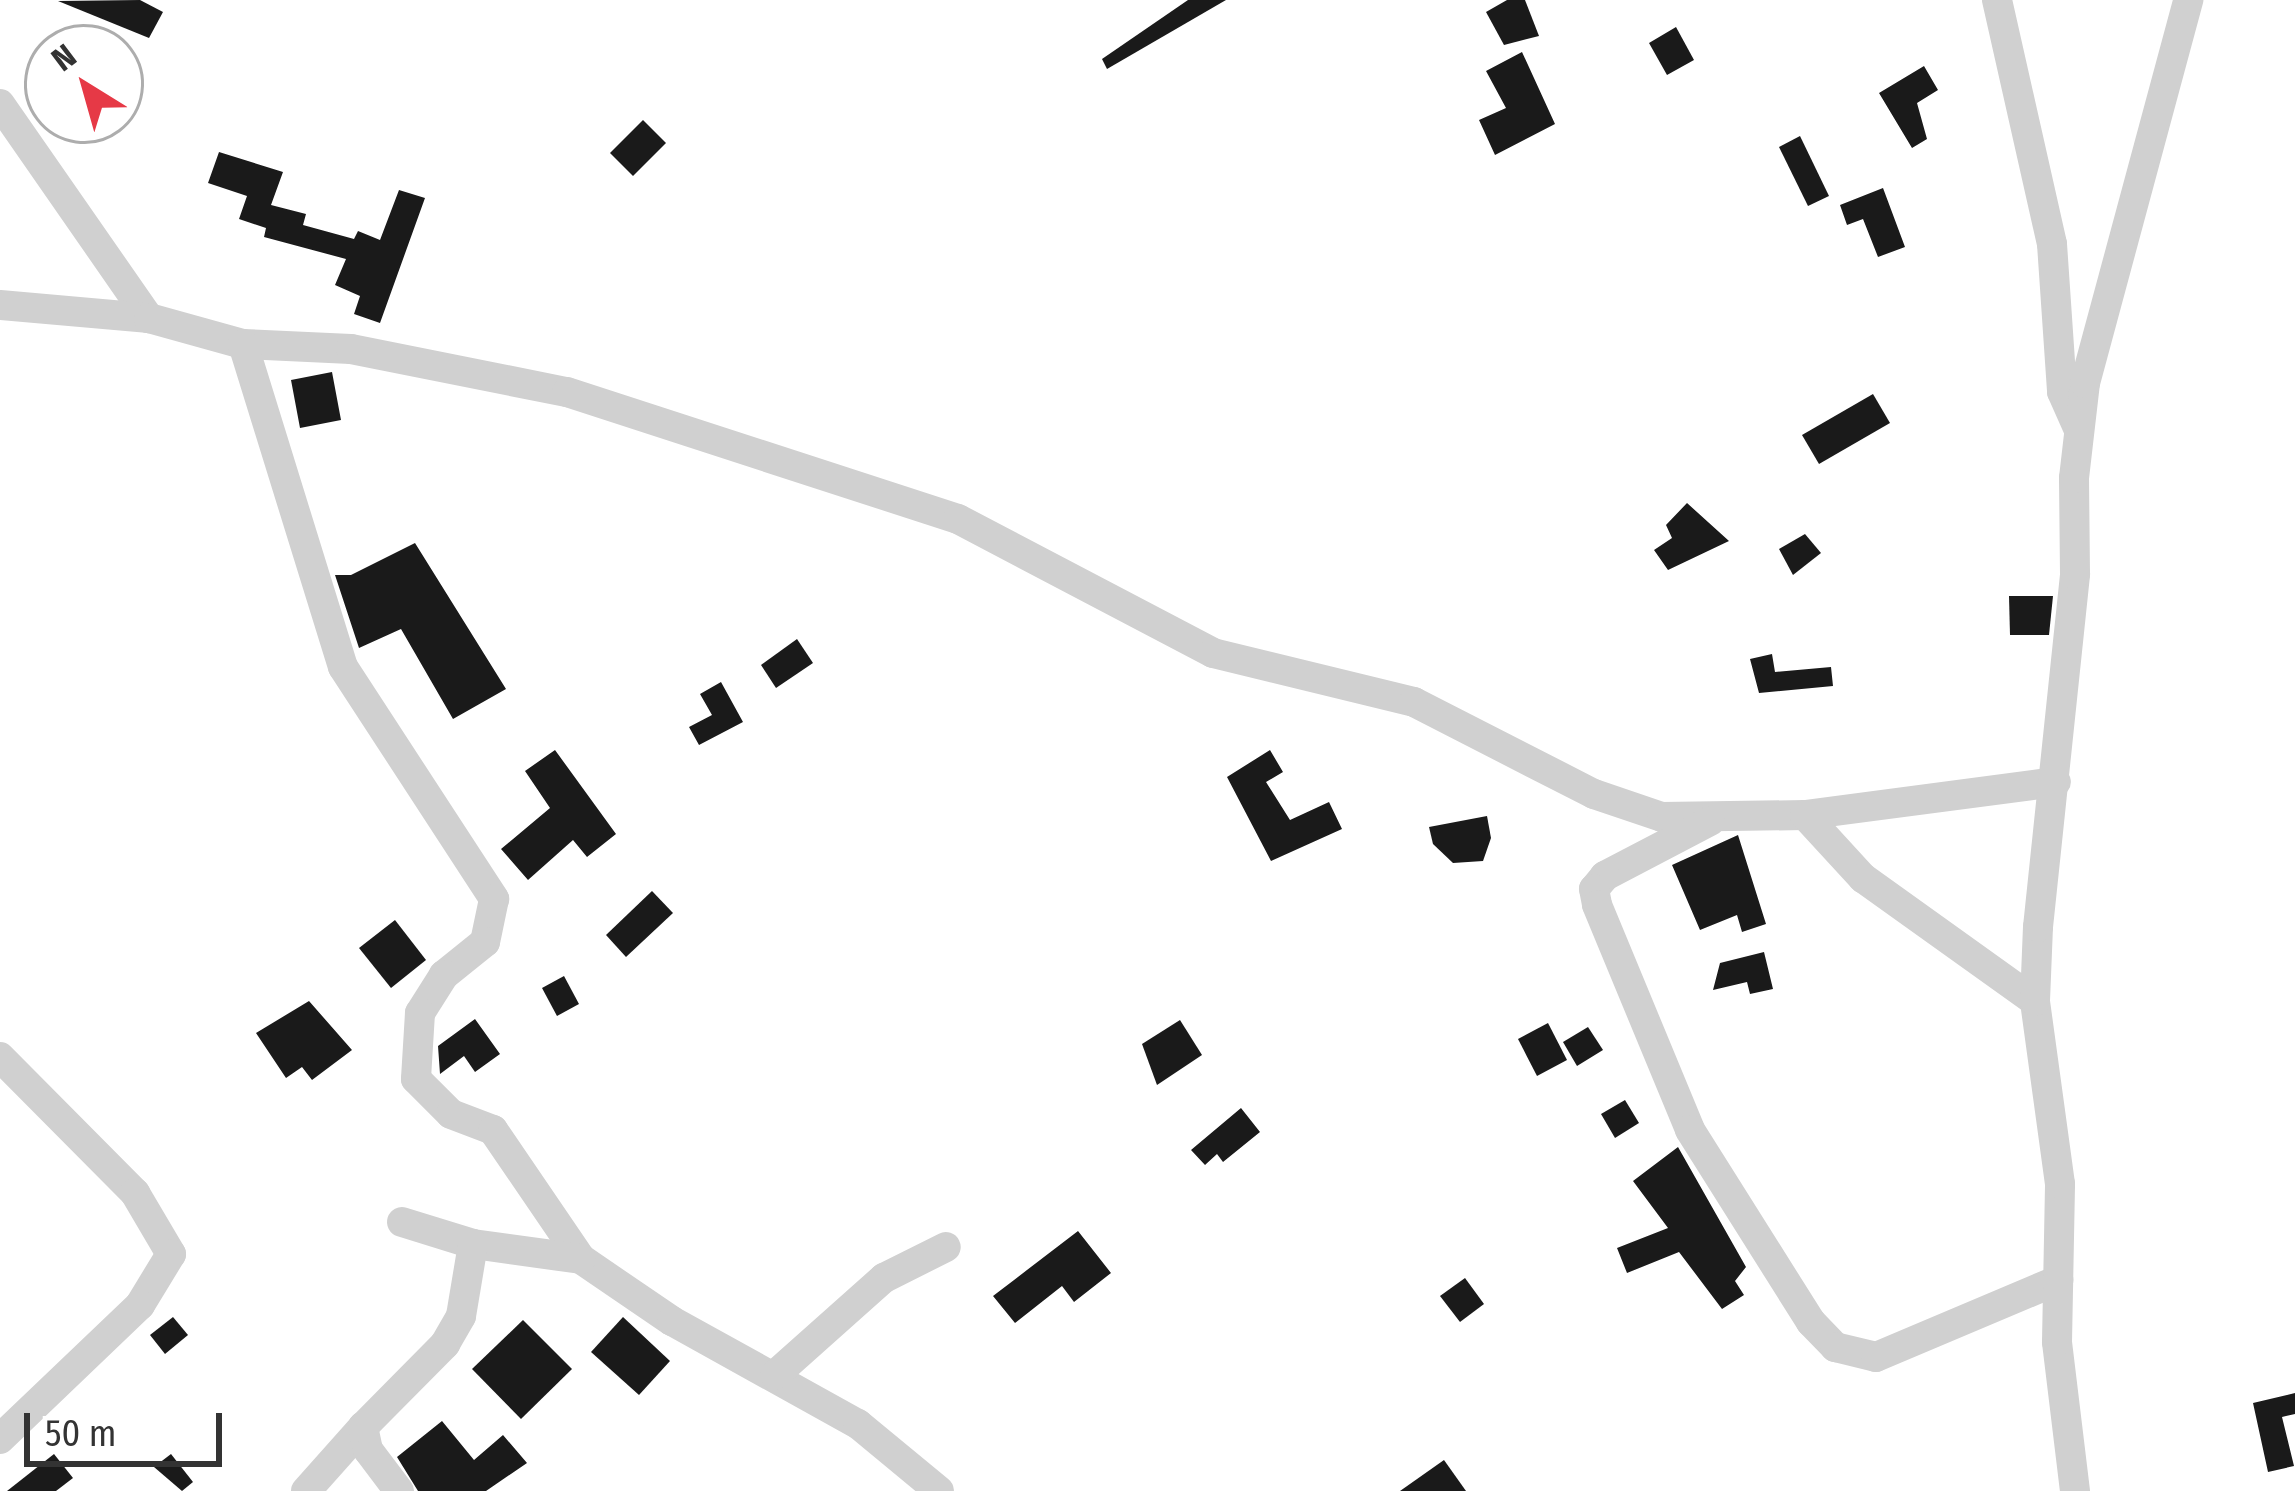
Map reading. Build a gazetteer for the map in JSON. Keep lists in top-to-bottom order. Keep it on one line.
{"scale_bar":"50 m","north":"top left"}
